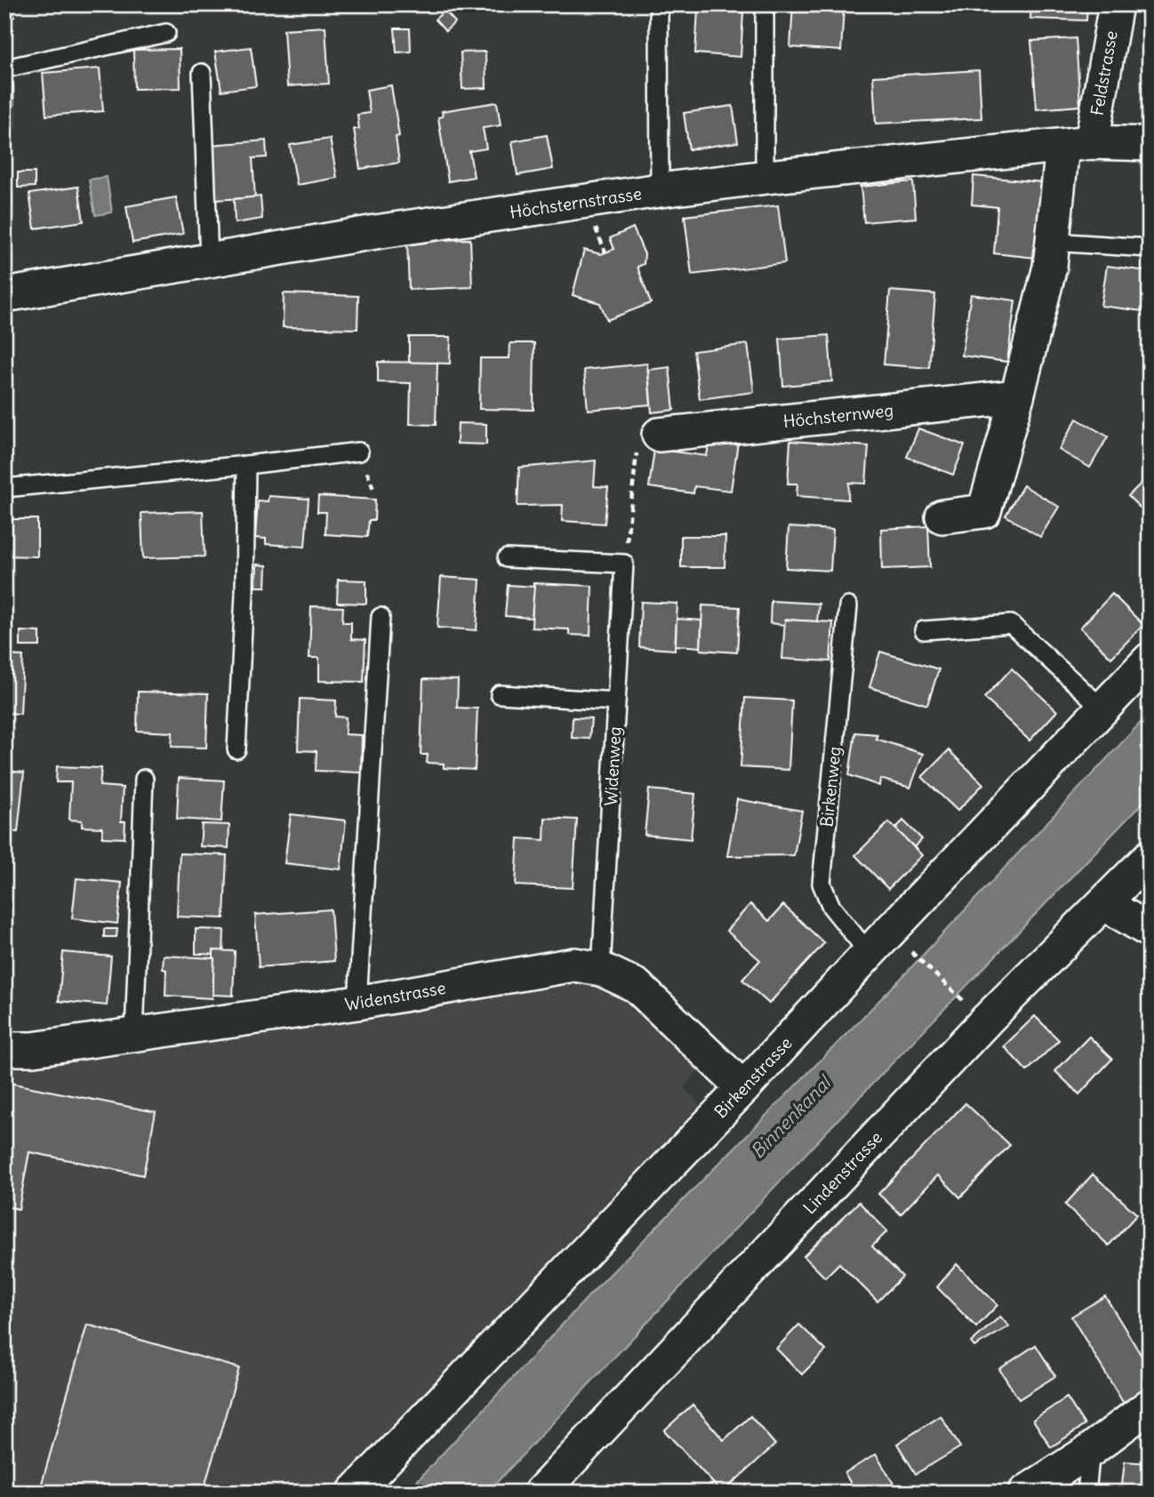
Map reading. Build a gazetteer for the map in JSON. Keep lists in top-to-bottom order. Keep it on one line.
{"streets":{"street":["Feldstrasse","Höchsternstrasse","Höchsternweg","Widenstrasse","Birkenstrasse","Lindenstrasse"],"lane":["Widenweg","Birkenweg"]},"crossings":[["Feldstrasse","Höchsternstrasse"],["Widenweg","Widenstrasse"],["Birkenweg","Birkenstrasse"],["Widenstrasse","Birkenstrasse"]],"water":["Binnenkanal"]}
